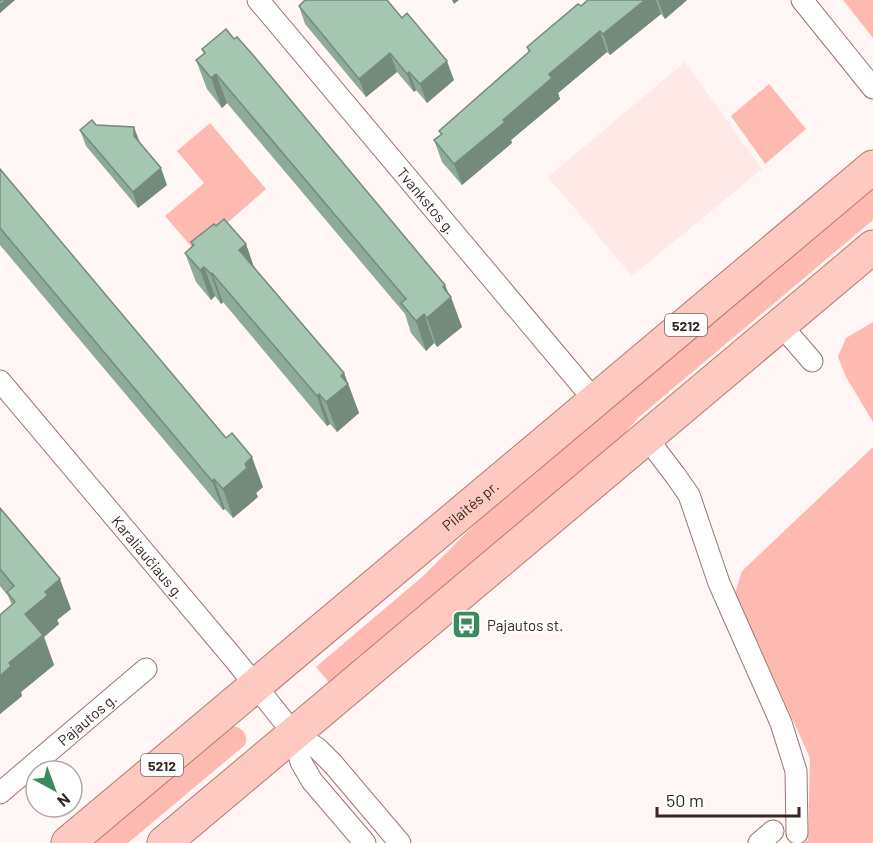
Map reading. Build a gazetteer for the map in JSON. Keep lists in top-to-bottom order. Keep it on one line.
{"streets":{"main road":["5212","Pilaitės pr."],"street":["Tvankstos g.","Karaliaučiaus g.","Pajautos g."]},"crossings":[["Tvankstos g.","Pilaitės pr."],["Pilaitės pr.","Karaliaučiaus g."]],"places":{"bus stop":["Pajautos st."]},"scale_bar":"50 m","north":"bottom right"}
